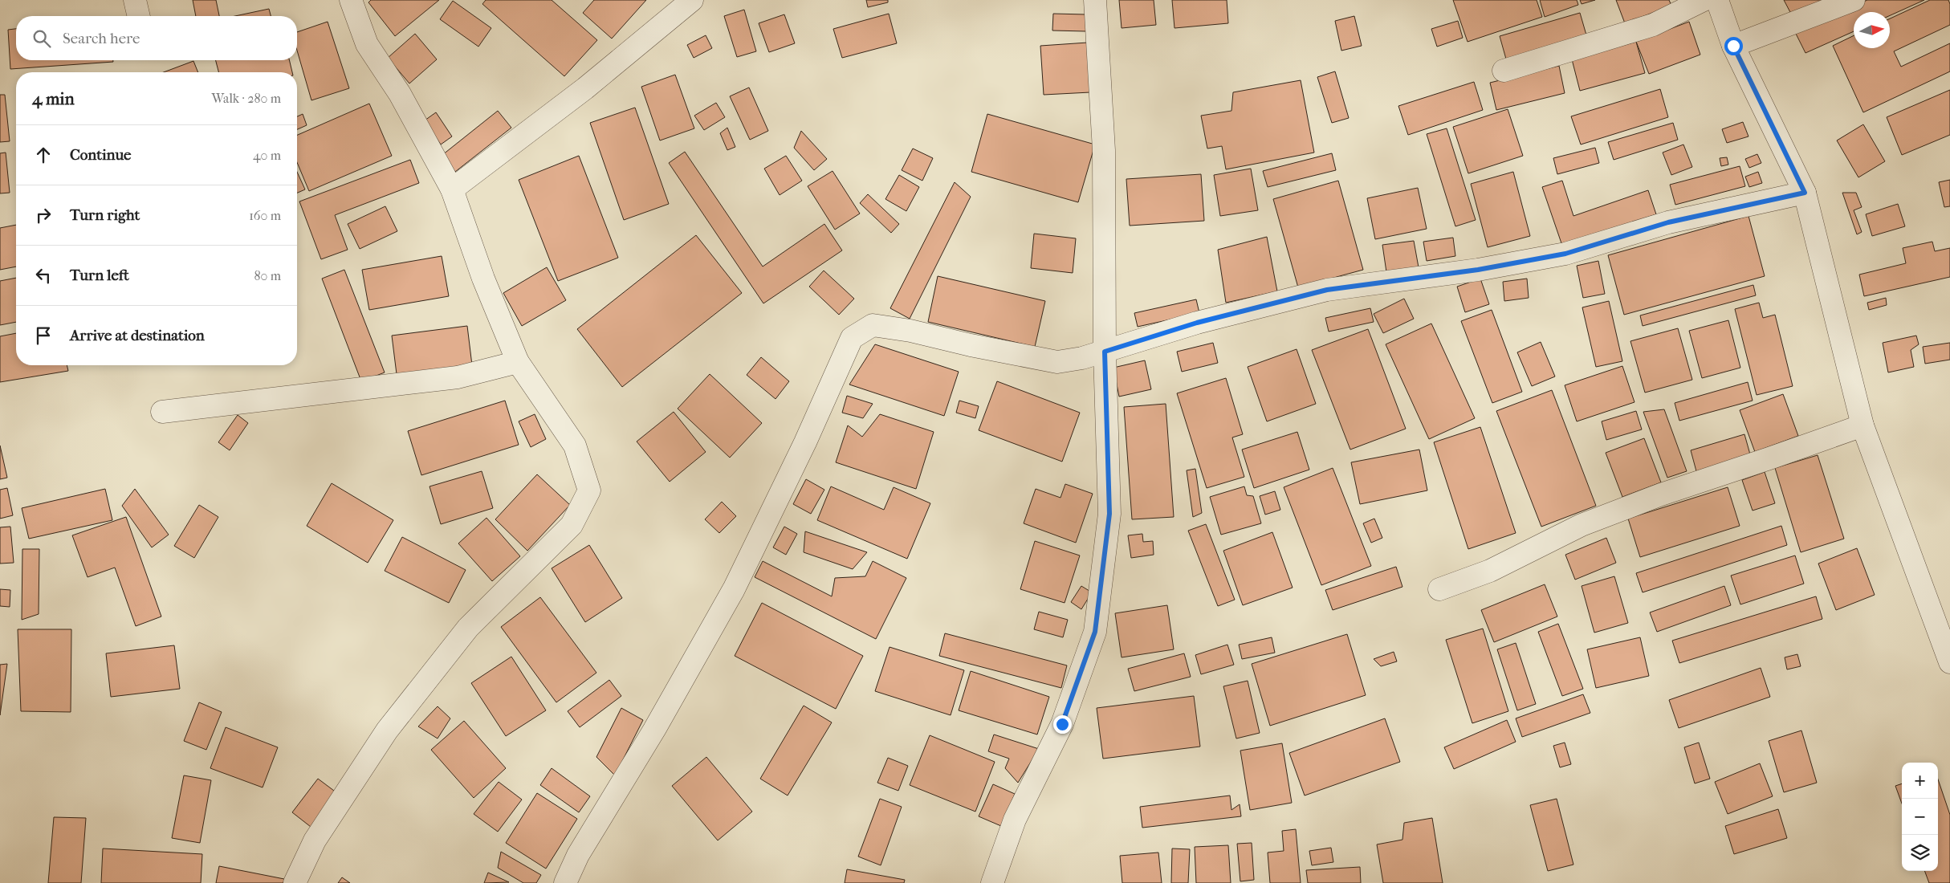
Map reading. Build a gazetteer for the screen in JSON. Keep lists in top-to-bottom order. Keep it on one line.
{"north":"right","page":{"search":"Search here","heading":["4 min","Walk · 280 m"],"list":[["Continue","40 m"],["Turn right","160 m"],["Turn left","80 m"],"Arrive at destination"],"map_buttons":["+","−"]}}
